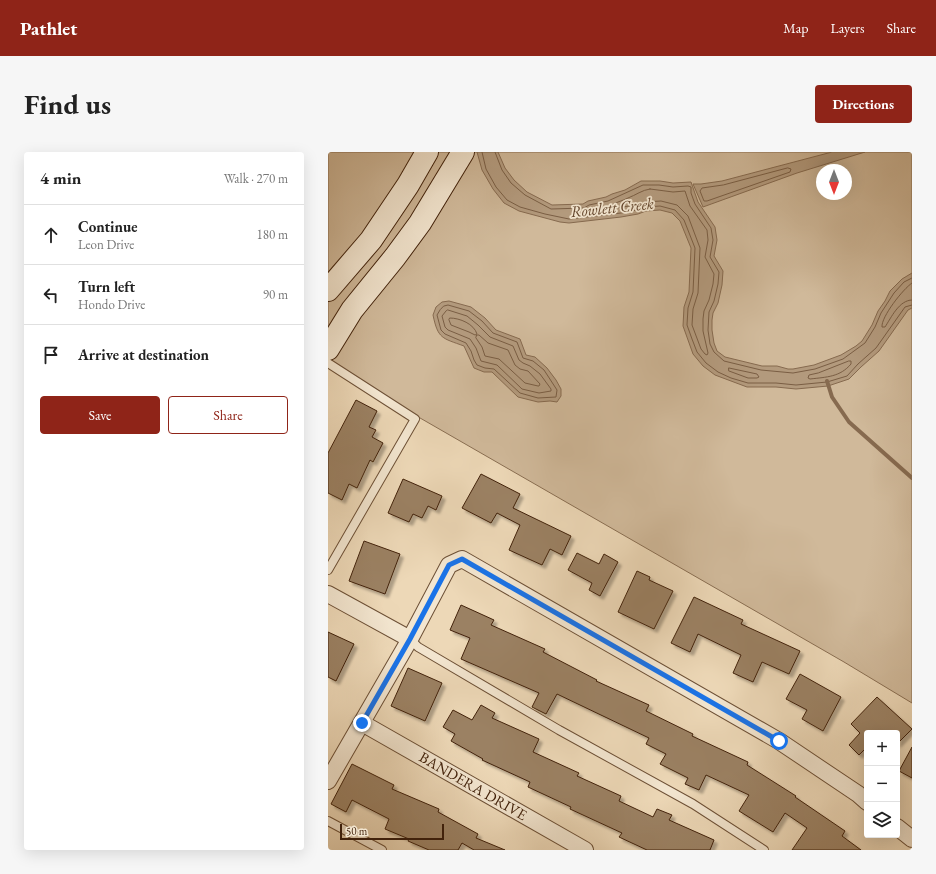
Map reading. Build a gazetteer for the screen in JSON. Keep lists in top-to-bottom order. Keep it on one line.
{"streets":{"street":["BANDERA DRIVE"]},"water":["Rowlett Creek"],"scale_bar":"50 m","north":"bottom","page":{"header":"Pathlet","nav":["Map","Layers","Share"],"buttons":["Directions",["Save","Share"]],"title":"Find us","heading":["4 min","Walk · 270 m"],"list":[["Continue","Leon Drive","180 m"],["Turn left","Hondo Drive","90 m"],"Arrive at destination"],"map_buttons":["+","−"],"scale":"50 m"}}
